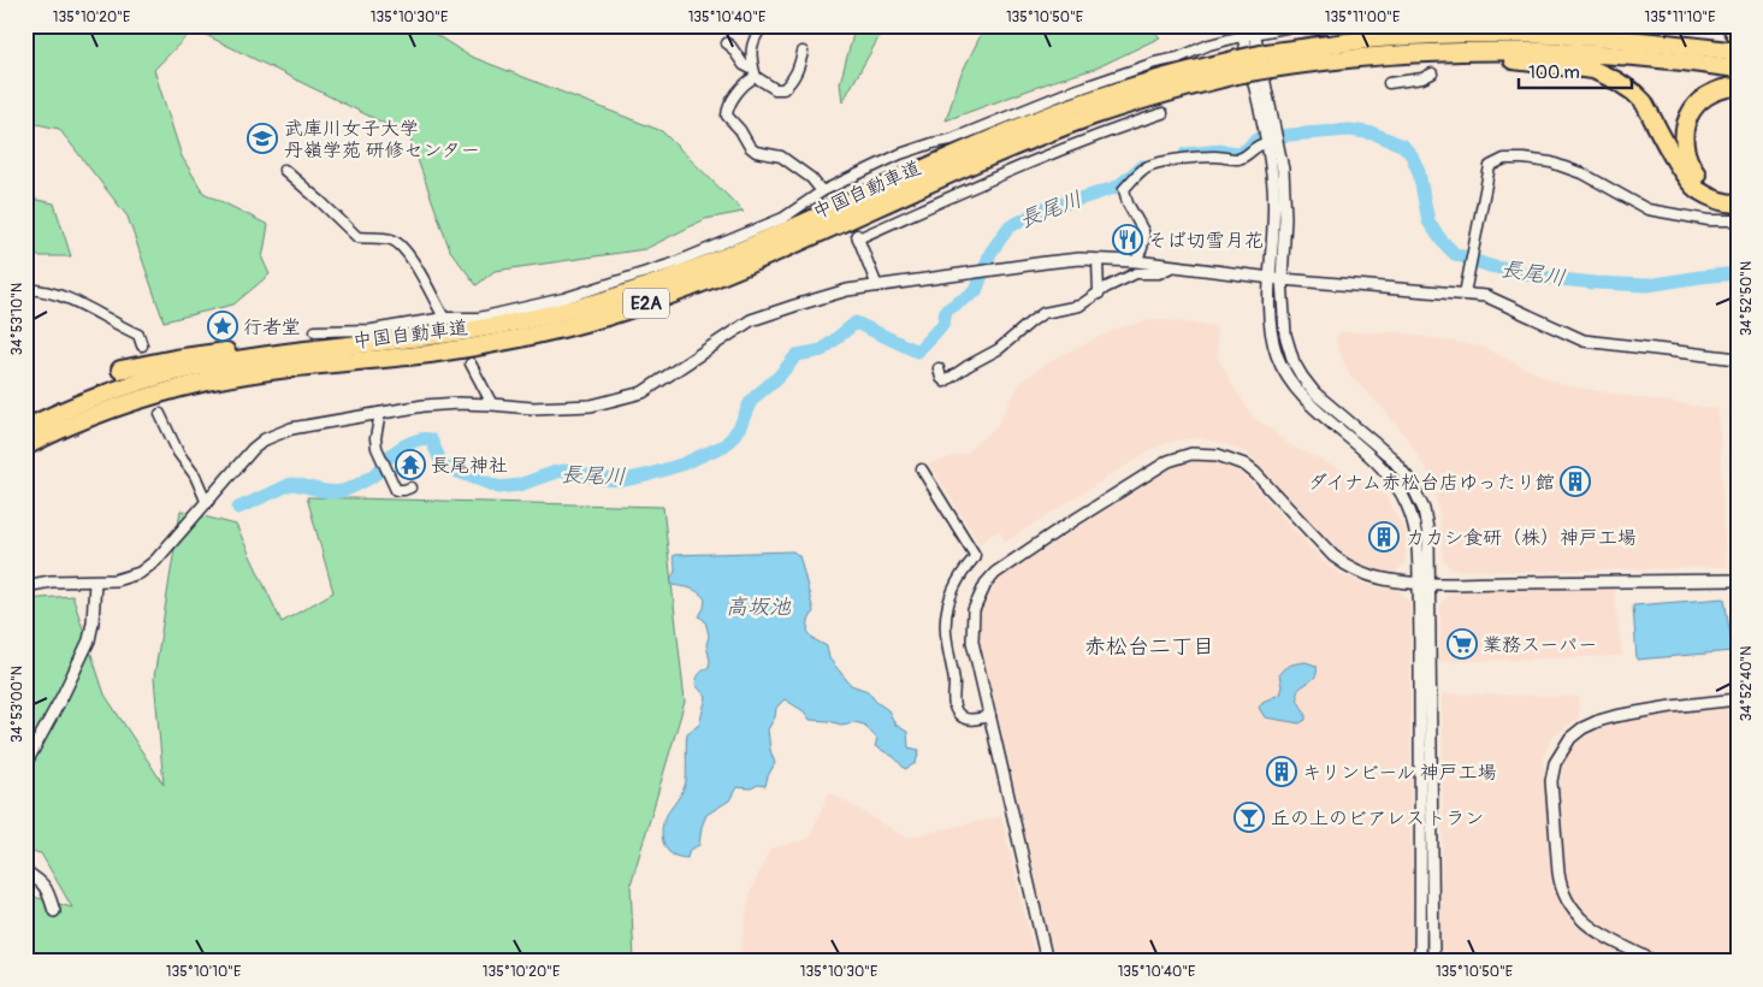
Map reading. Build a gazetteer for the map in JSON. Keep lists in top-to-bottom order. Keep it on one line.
{"streets":{"highway":["中国自動車道","E2A"]},"districts":["赤松台二丁目"],"water":["長尾川","高坂池"],"places":{"school or university":["武庫川女子大学 丹嶺学苑 研修センター"],"restaurant":["そば切雪月花"],"place":["行者堂"],"temple":["長尾神社"],"building":["ダイナム赤松台店ゆったり館","カカシ食研（株）神戸工場","キリンビール 神戸工場"],"supermarket":["業務スーパー"],"bar":["丘の上のビアレストラン"]},"scale_bar":"100 m","coordinates":["135°10'20\"E","135°10'30\"E","135°10'40\"E","135°10'50\"E","135°11'00\"E","135°11'10\"E","34°52'50\"N","34°53'10\"N","34°52'40\"N","34°53'00\"N","135°10'10\"E"]}
